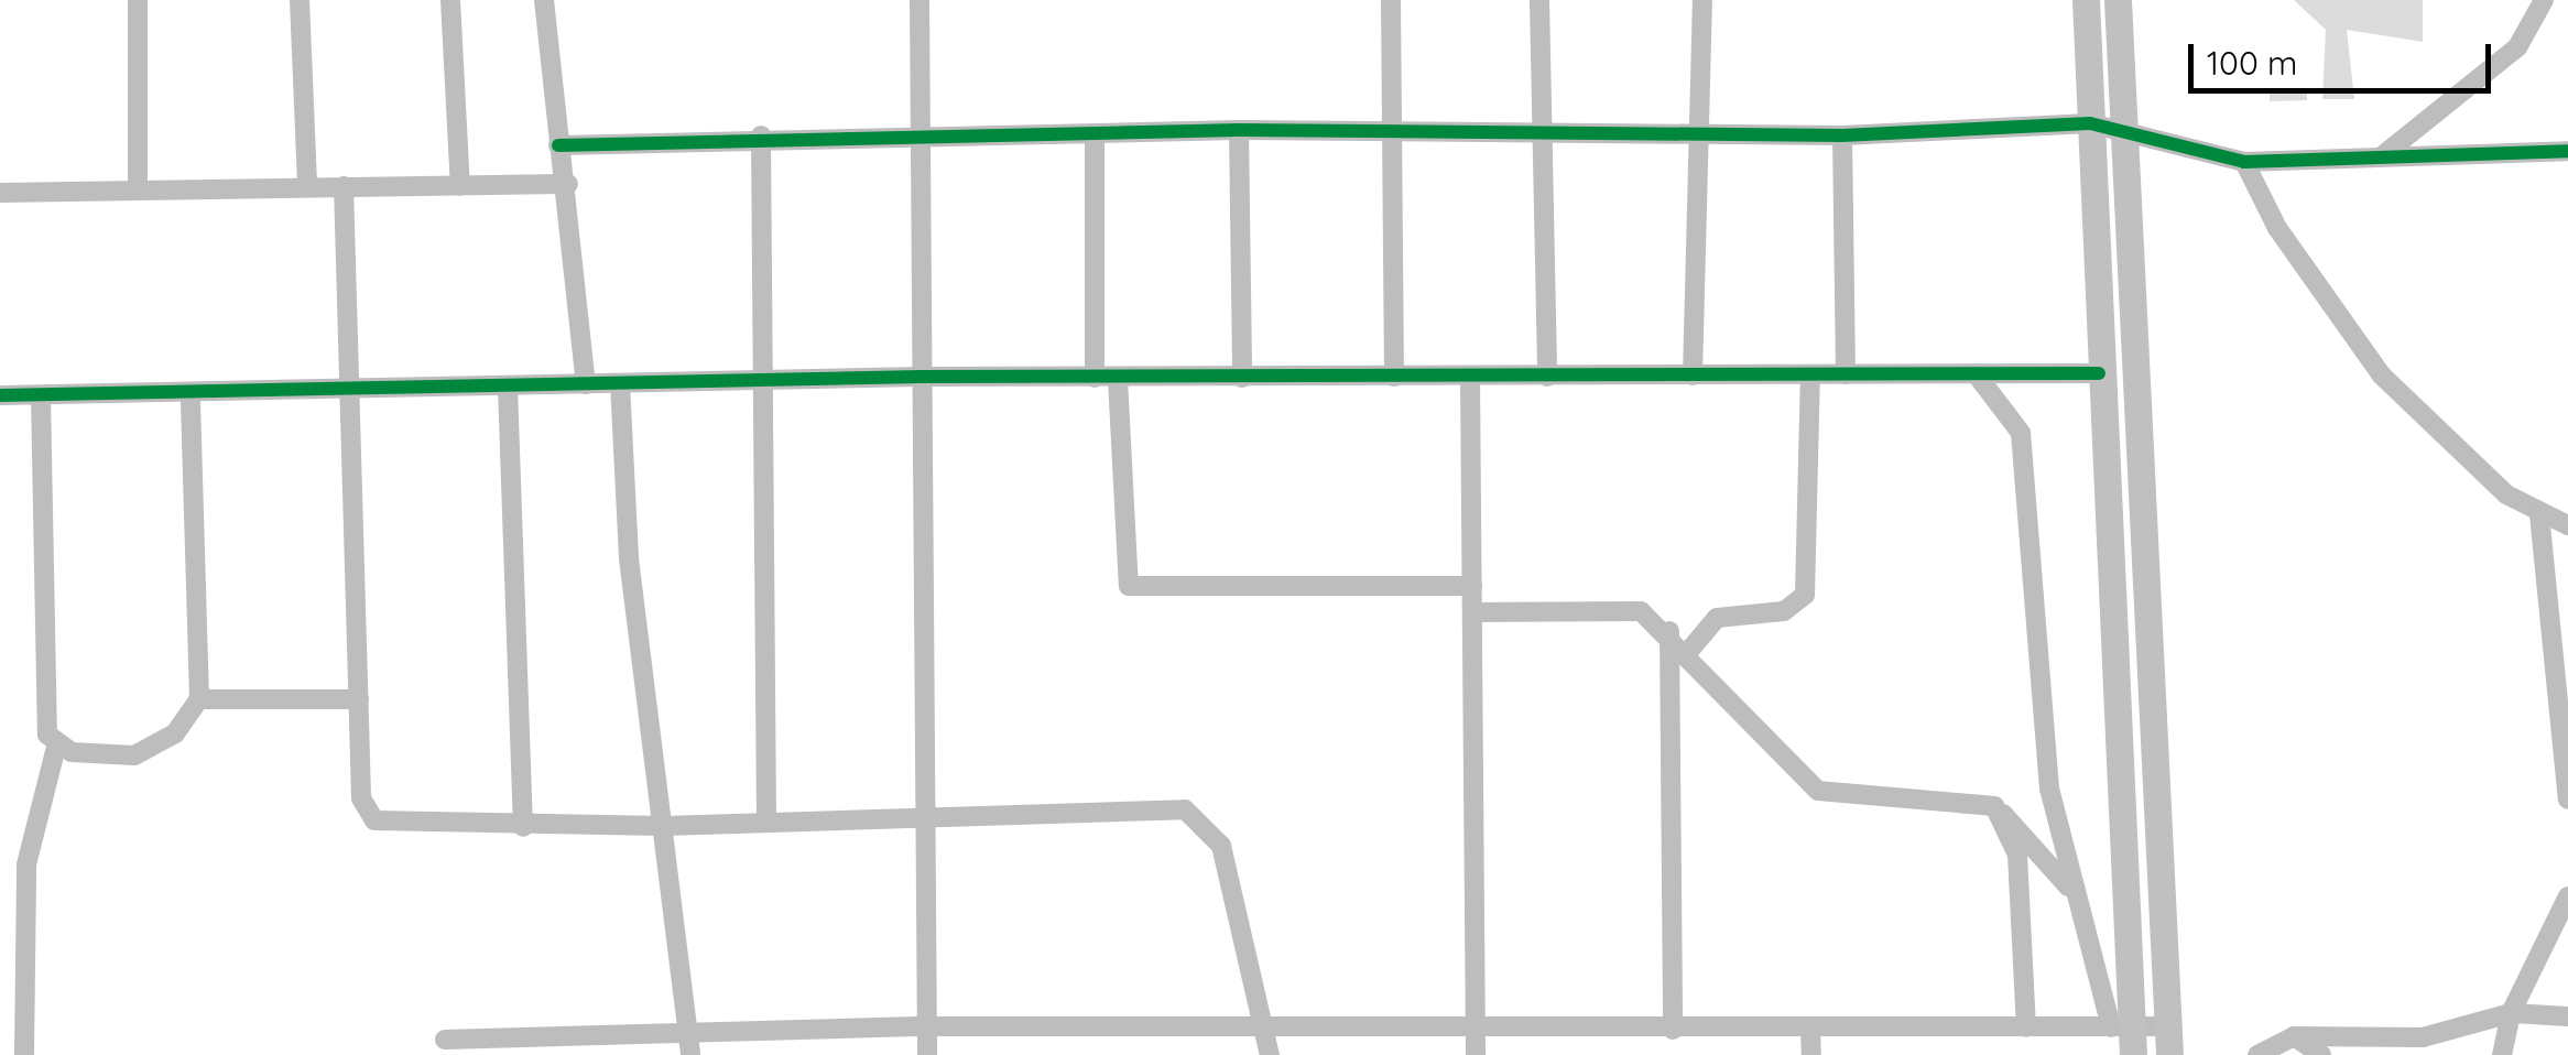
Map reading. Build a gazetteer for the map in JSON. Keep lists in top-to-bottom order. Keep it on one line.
{"scale_bar":"100 m"}
